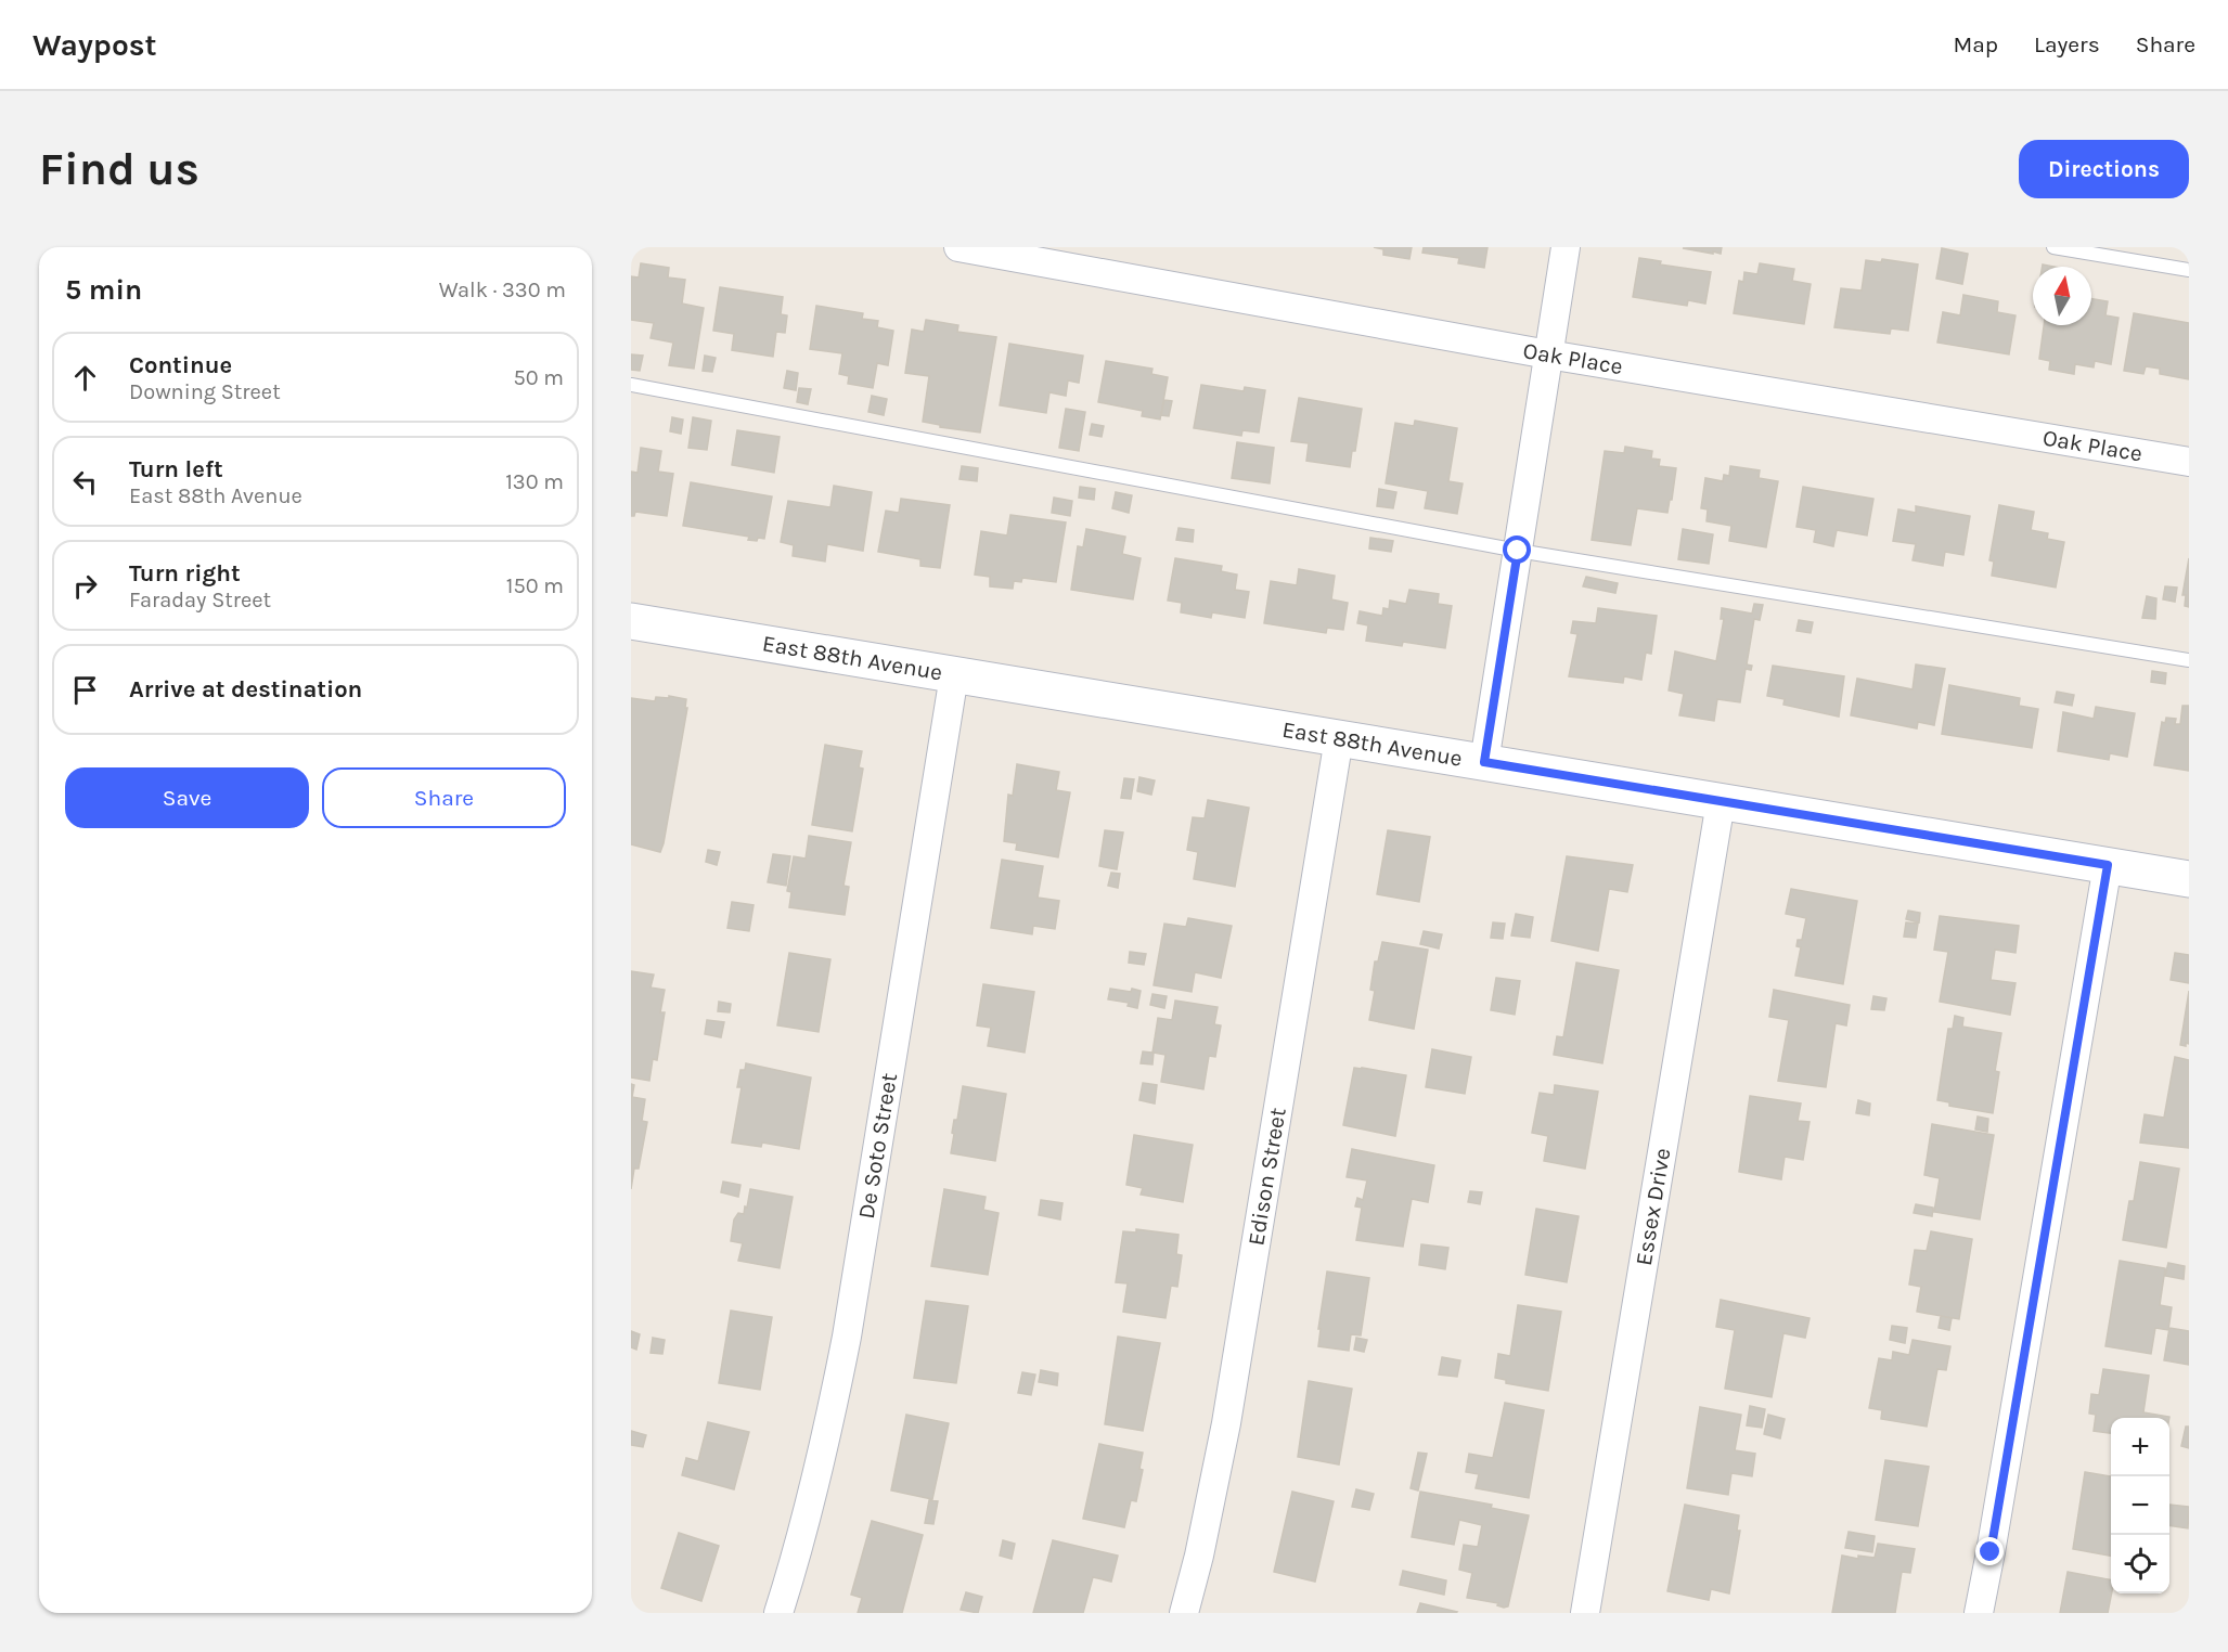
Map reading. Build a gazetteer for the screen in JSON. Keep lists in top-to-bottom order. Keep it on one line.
{"streets":{"main road":["East 88th Avenue"],"street":["Oak Place","De Soto Street","Edison Street","Essex Drive"]},"crossings":[["East 88th Avenue","De Soto Street"],["East 88th Avenue","Edison Street"],["East 88th Avenue","Essex Drive"]],"north":"top","page":{"header":"Waypost","nav":["Map","Layers","Share"],"buttons":["Directions",["Save","Share"]],"title":"Find us","heading":["5 min","Walk · 330 m"],"list":[["Continue","Downing Street","50 m"],["Turn left","East 88th Avenue","130 m"],["Turn right","Faraday Street","150 m"],"Arrive at destination"],"map_buttons":["+","−"]}}
